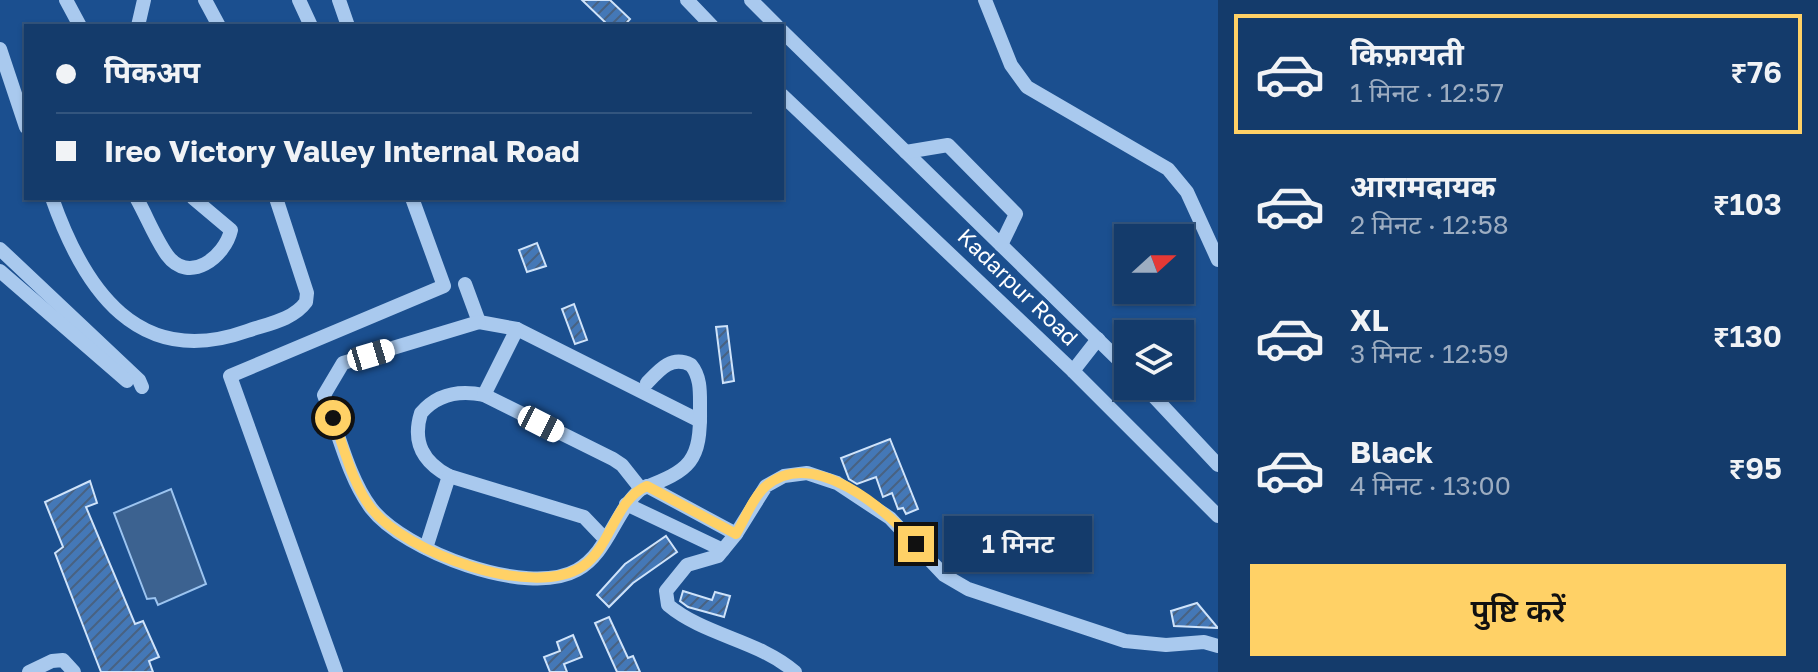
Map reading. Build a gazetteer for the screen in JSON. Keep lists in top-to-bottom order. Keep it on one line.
{"streets":{"street":["Kadarpur Road"]},"north":"right","page":{"list":[{"name":"किफ़ायती","note":"1 मिनट · 12:57","value":"₹76"},{"name":"आरामदायक","note":"2 मिनट · 12:58","value":"₹103"},{"name":"XL","note":"3 मिनट · 12:59","value":"₹130"},{"name":"Black","note":"4 मिनट · 13:00","value":"₹95"}],"banner":["पिकअप","Ireo Victory Valley Internal Road"],"bubble":"1 मिनट","buttons":"पुष्टि करें"}}
